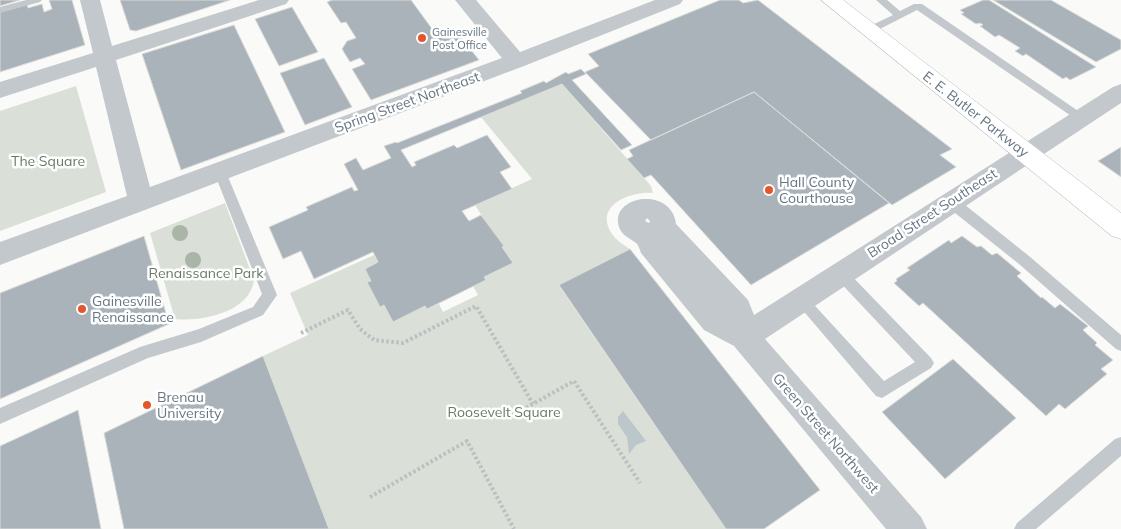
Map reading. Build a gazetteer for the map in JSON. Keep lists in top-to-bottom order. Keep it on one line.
{"streets":{"highway":["E. E. Butler Parkway"],"street":["Spring Street Northeast","Broad Street Southeast","Green Street Northwest"]},"crossings":[["E. E. Butler Parkway","Broad Street Southeast"],["Broad Street Southeast","Green Street Northwest"]],"parks":["The Square","Renaissance Park","Roosevelt Square"],"places":["Gainesville Post Office","Hall County Courthouse","Gainesville Renaissance","Brenau University"]}
